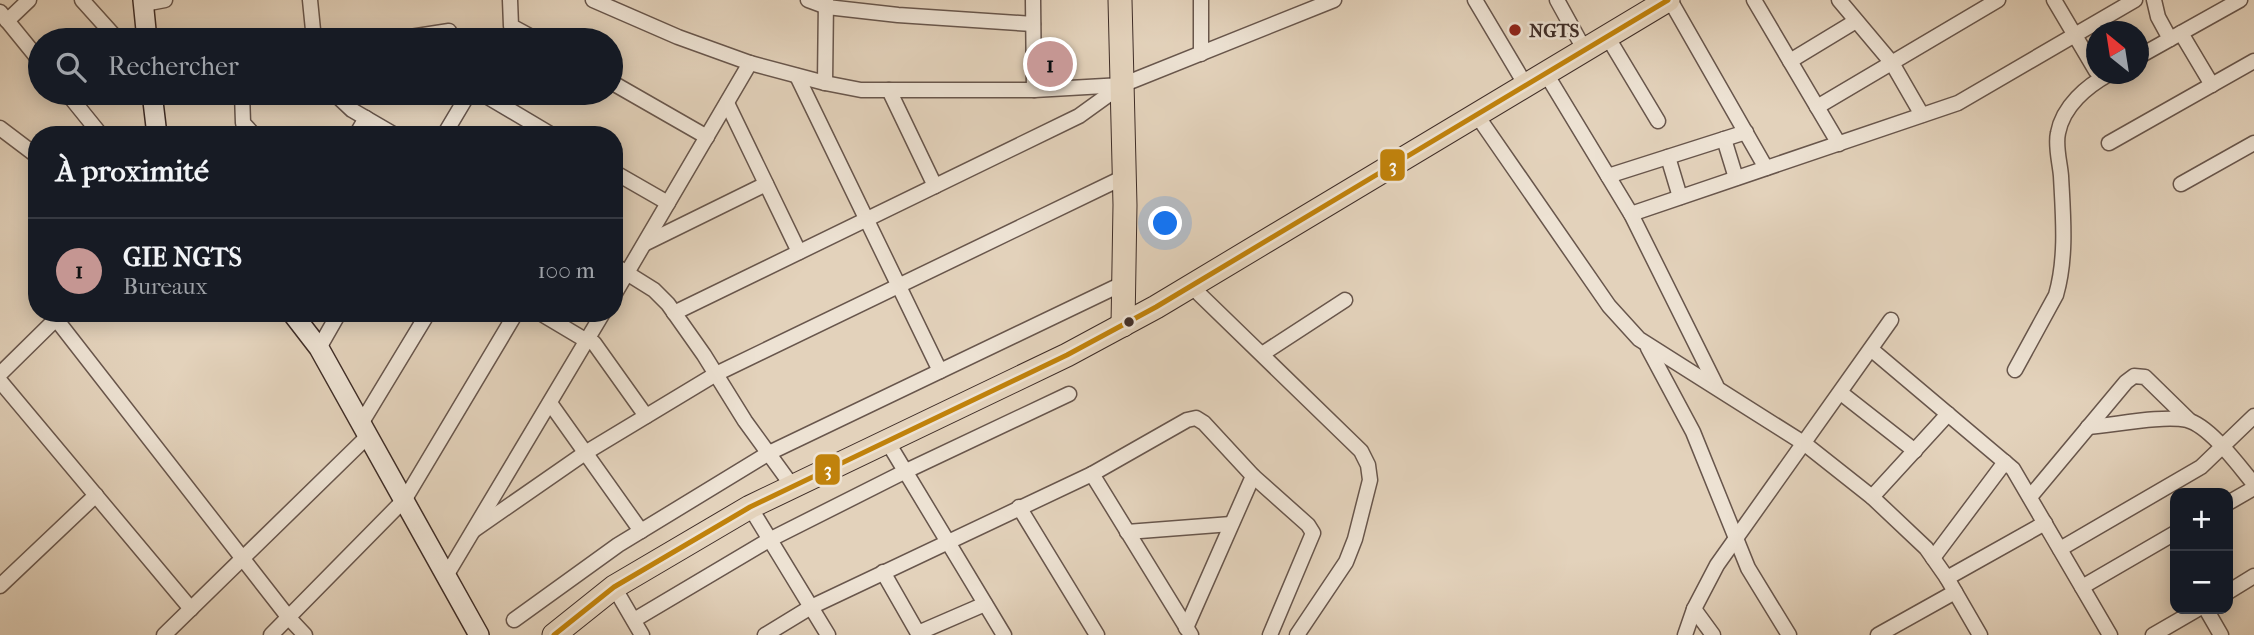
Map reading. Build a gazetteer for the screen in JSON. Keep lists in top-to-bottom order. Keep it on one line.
{"places":["NGTS"],"lines":["transit line 3"],"north":"top left","page":{"search":"Rechercher","pins":"1","heading":"À proximité","list":[{"mark":"1","name":"GIE NGTS","note":"Bureaux","value":"100 m"}],"map_buttons":["+","−"]}}
